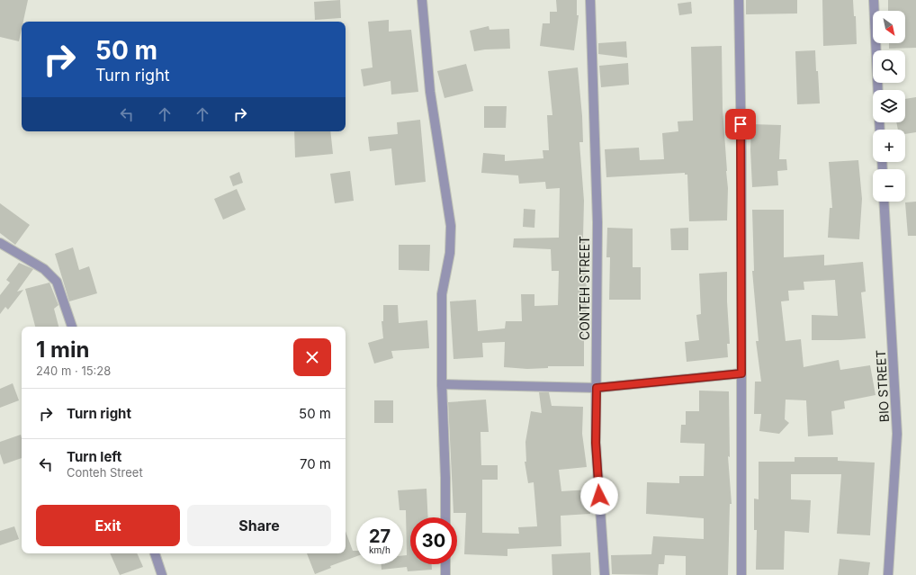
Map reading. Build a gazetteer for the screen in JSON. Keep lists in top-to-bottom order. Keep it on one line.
{"streets":{"street":["CONTEH STREET","BIO STREET"]},"north":"bottom right","page":{"map_buttons":["+","−"],"turn":["50 m","Turn right"],"heading":["1 min","240 m · 15:28"],"list":[{"name":"Turn right","value":"50 m"},{"name":"Turn left","note":"Conteh Street","value":"70 m"}],"buttons":["Exit","Share"],"speed":"27 km/h","limit":"30"}}
